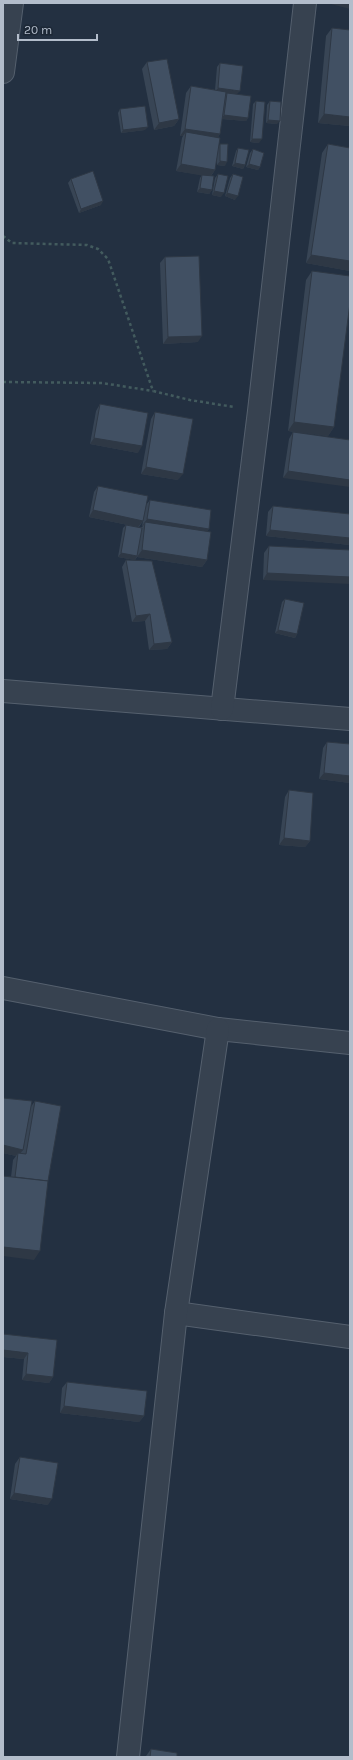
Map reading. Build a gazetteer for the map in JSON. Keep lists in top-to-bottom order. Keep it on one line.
{"scale_bar":"20 m"}
